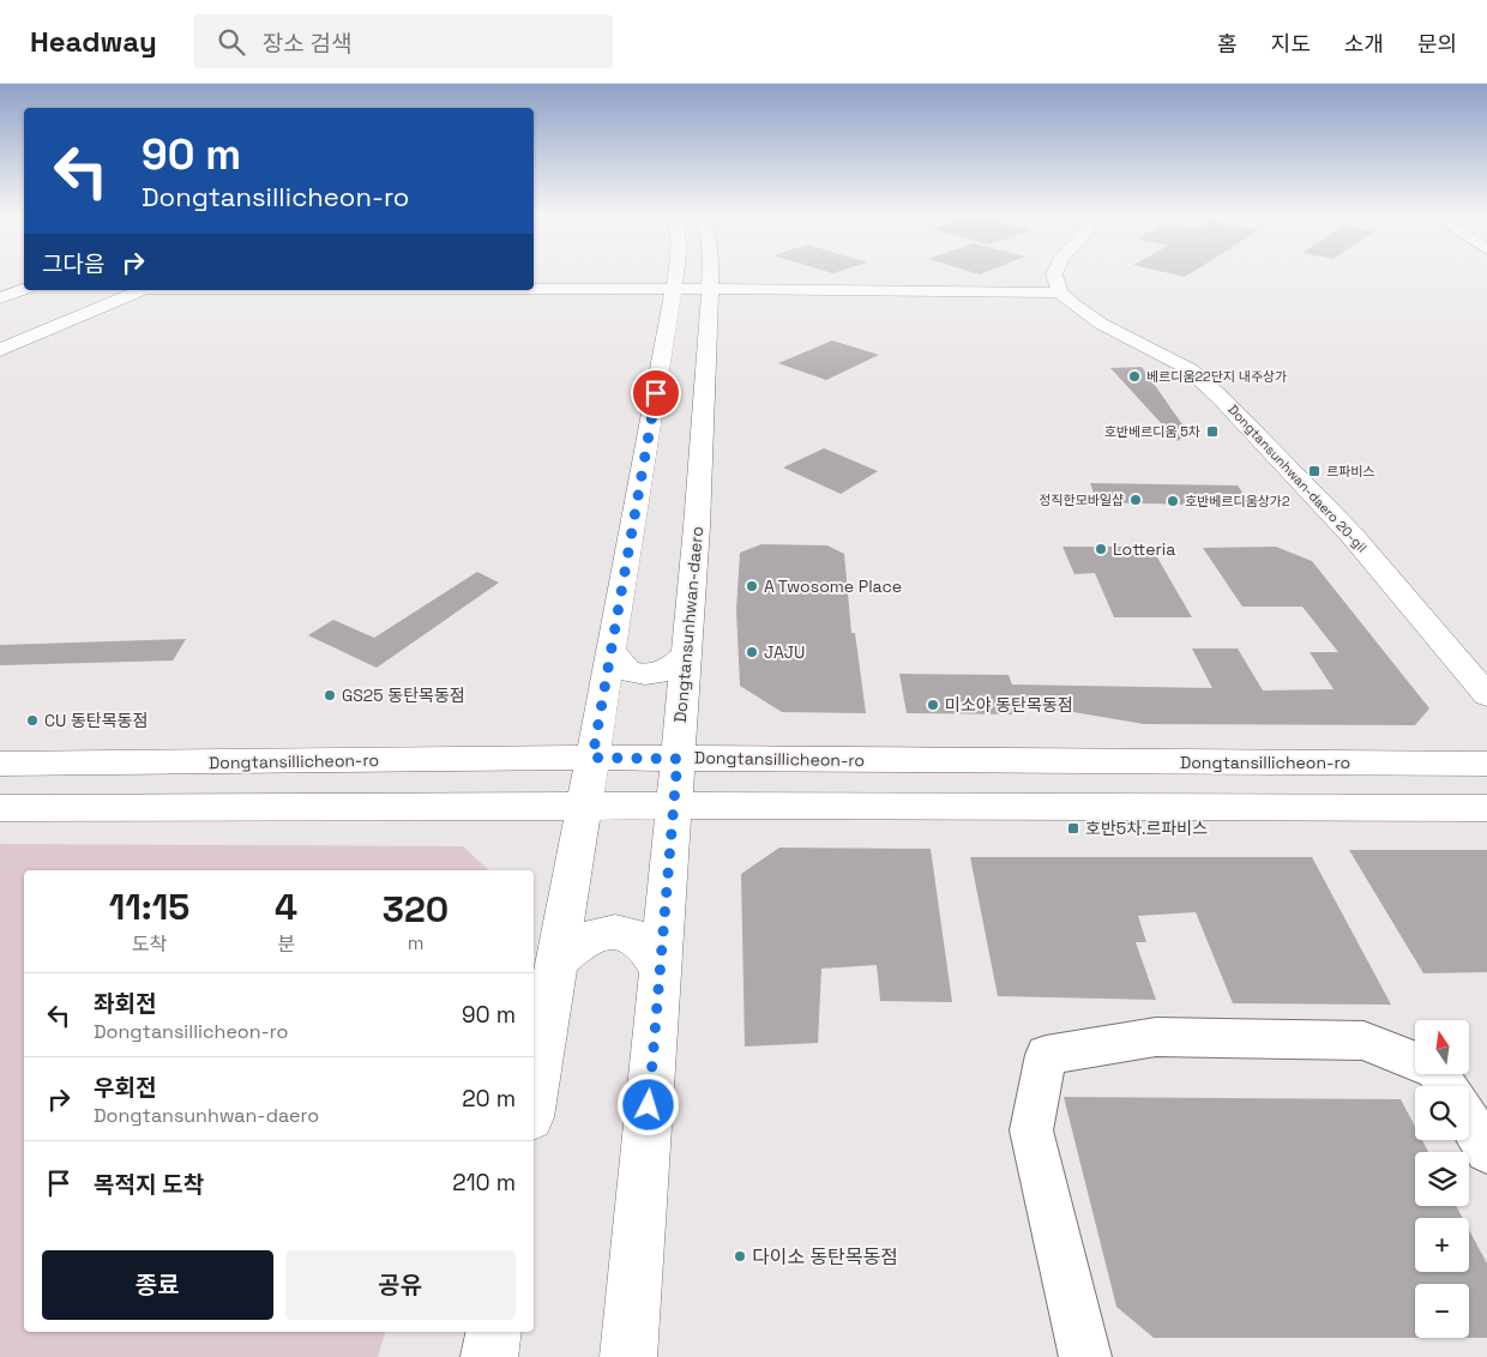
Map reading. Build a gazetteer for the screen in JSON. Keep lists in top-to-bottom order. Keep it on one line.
{"streets":{"main road":["Dongtansunhwan-daero 20-gil","Dongtansunhwan-daero","Dongtansillicheon-ro"]},"crossings":[["Dongtansunhwan-daero","Dongtansillicheon-ro"]],"places":{"other":["베르디움22단지 내주상가","정직한모바일샵","호반베르디움상가2","Lotteria","A Twosome Place","JAJU","GS25 동탄목동점","미소야 동탄목동점","CU 동탄목동점","다이소 동탄목동점"],"transit":["호반베르디움 5차","르파비스","호반5차.르파비스"]},"north":"top","page":{"header":"Headway","search":"장소 검색","nav":["홈","지도","소개","문의"],"turn":["90 m","Dongtansillicheon-ro"],"then":"그다음","eta":["11:15","도착","4","분","320","m"],"list":[{"name":"좌회전","note":"Dongtansillicheon-ro","value":"90 m"},{"name":"우회전","note":"Dongtansunhwan-daero","value":"20 m"},{"name":"목적지 도착","value":"210 m"}],"map_buttons":["+","−"],"buttons":["종료","공유"]}}
